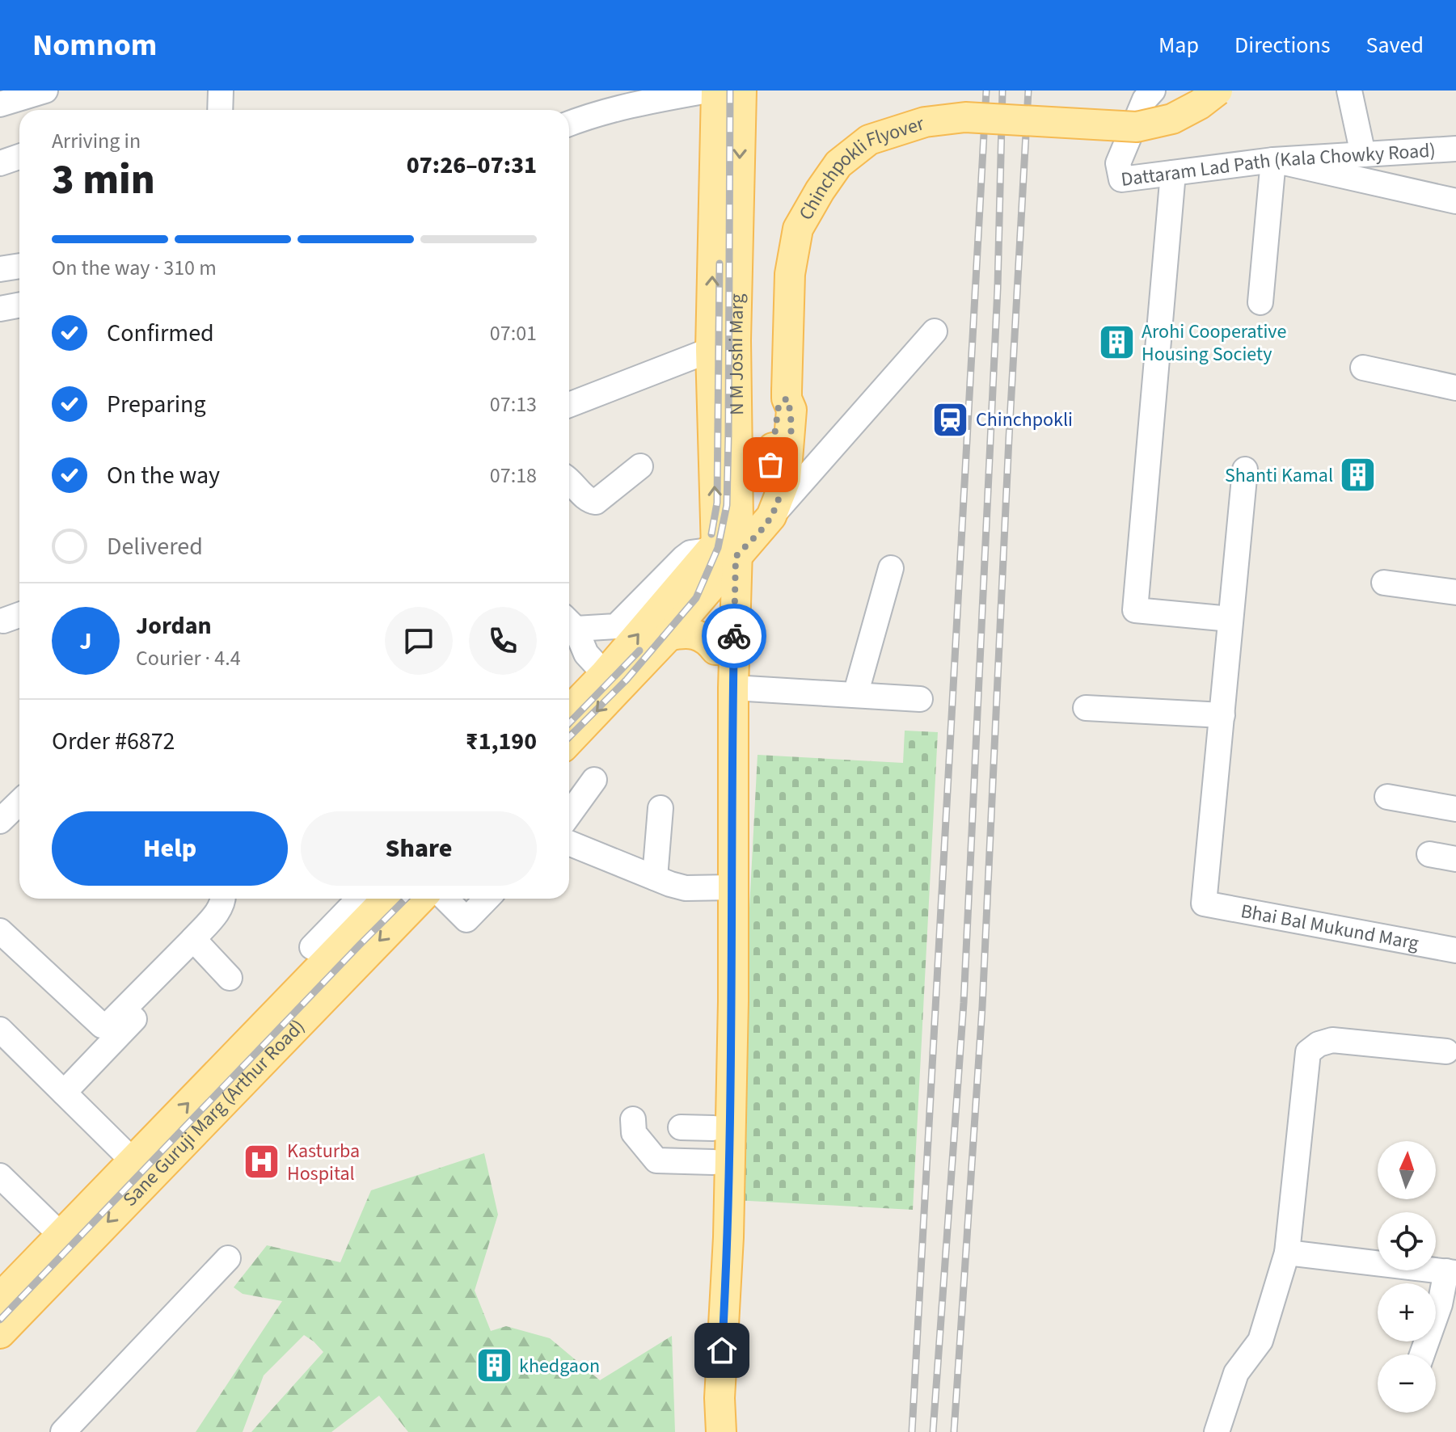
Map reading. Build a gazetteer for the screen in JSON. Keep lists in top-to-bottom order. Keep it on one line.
{"streets":{"main road":["Chinchpokli Flyover","N M Joshi Marg","Sane Guruji Marg (Arthur Road)"],"street":["Dattaram Lad Path (Kala Chowky Road)","Bhai Bal Mukund Marg"]},"places":{"building":["Arohi Cooperative Housing Society","Shanti Kamal","khedgaon"],"station":["Chinchpokli"],"hospital":["Kasturba Hospital"]},"north":"top","page":{"header":"Nomnom","nav":["Map","Directions","Saved"],"heading":["3 min","Arriving in","07:26–07:31"],"panel":["Jordan","Courier · 4.4","Order #6872","₹1,190"],"bar":"On the way · 310 m","list":[["Confirmed","07:01"],["Preparing","07:13"],["On the way","07:18"],"Delivered"],"round":"J","buttons":["Help","Share"],"map_buttons":["+","−"]}}
